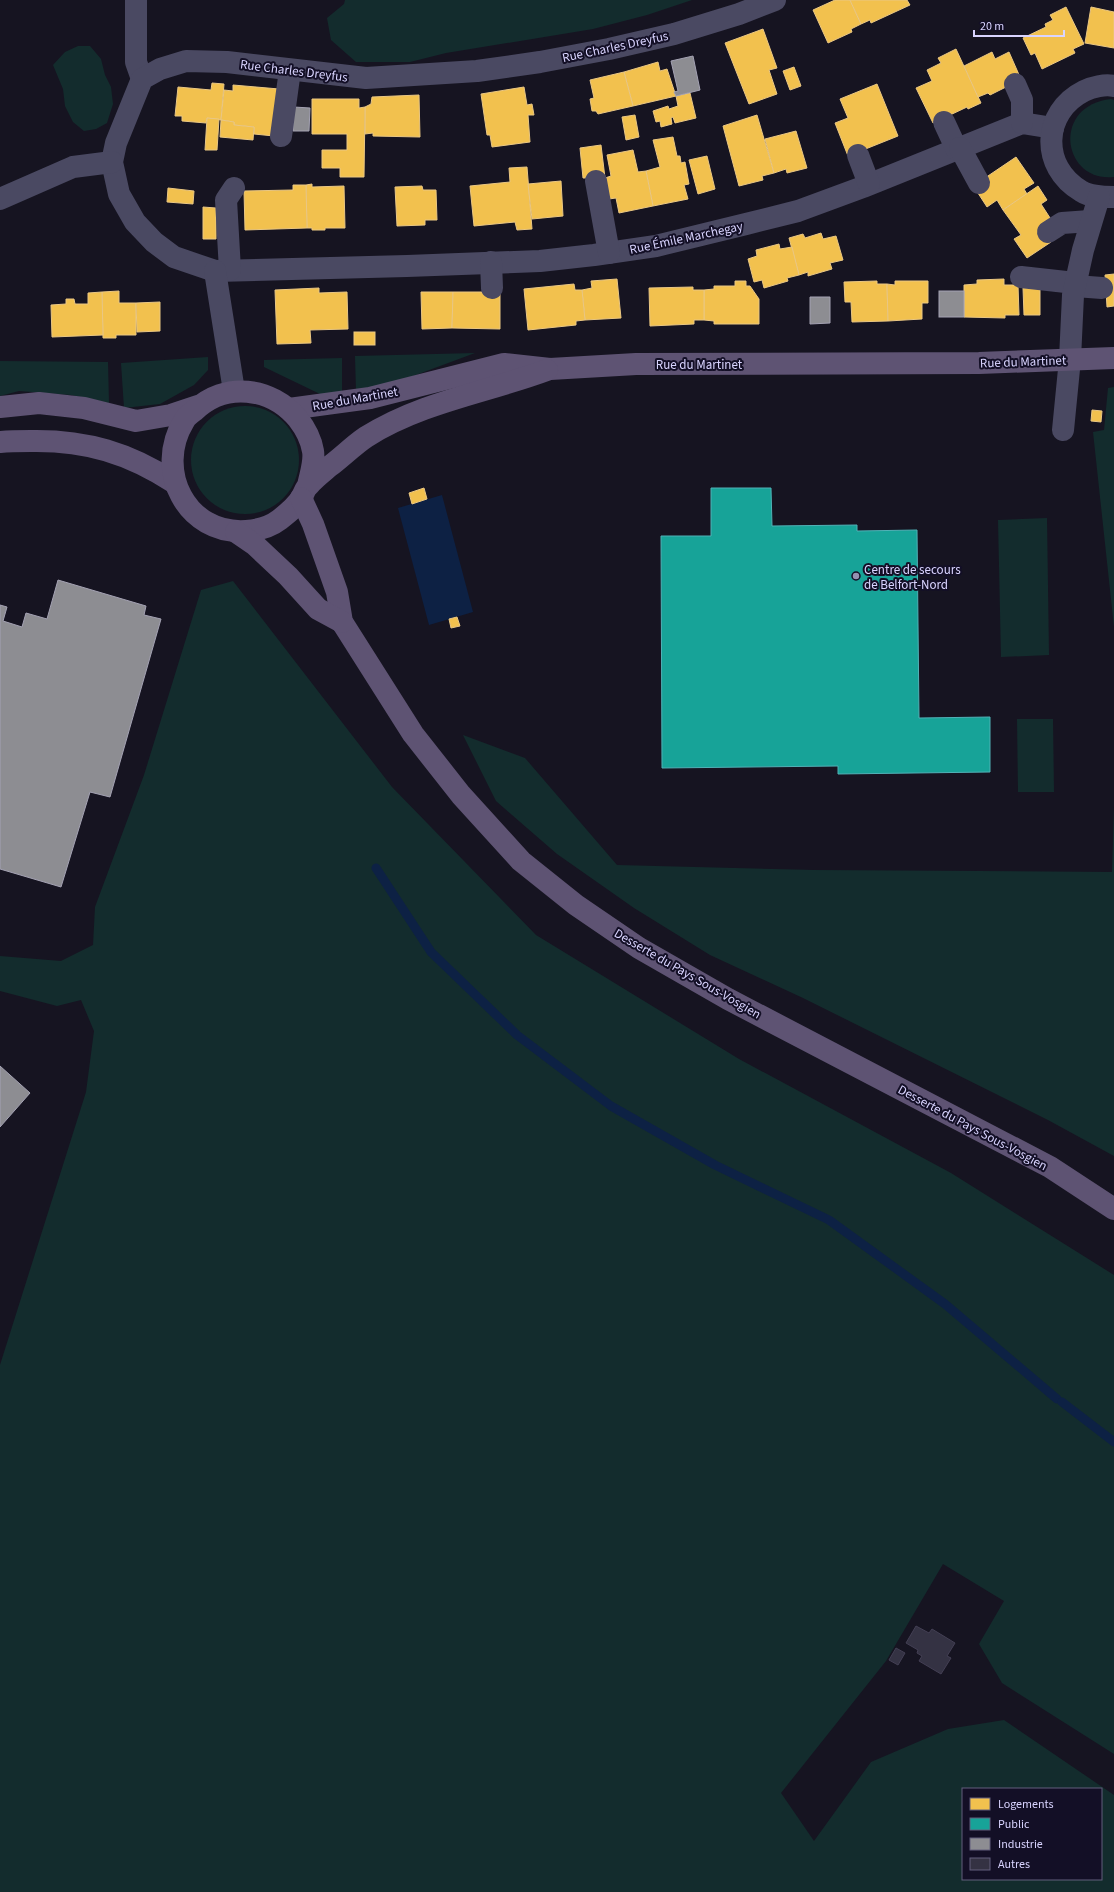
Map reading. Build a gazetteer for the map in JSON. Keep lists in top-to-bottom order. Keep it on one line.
{"streets":{"main road":["Rue du Martinet","Desserte du Pays Sous-Vosgien"],"street":["Rue Charles Dreyfus","Rue Émile Marchegay"]},"crossings":[["Rue du Martinet","Desserte du Pays Sous-Vosgien"]],"places":["Centre de secours de Belfort-Nord"],"legend":["Logements","Public","Industrie","Autres"],"scale_bar":"20 m"}
